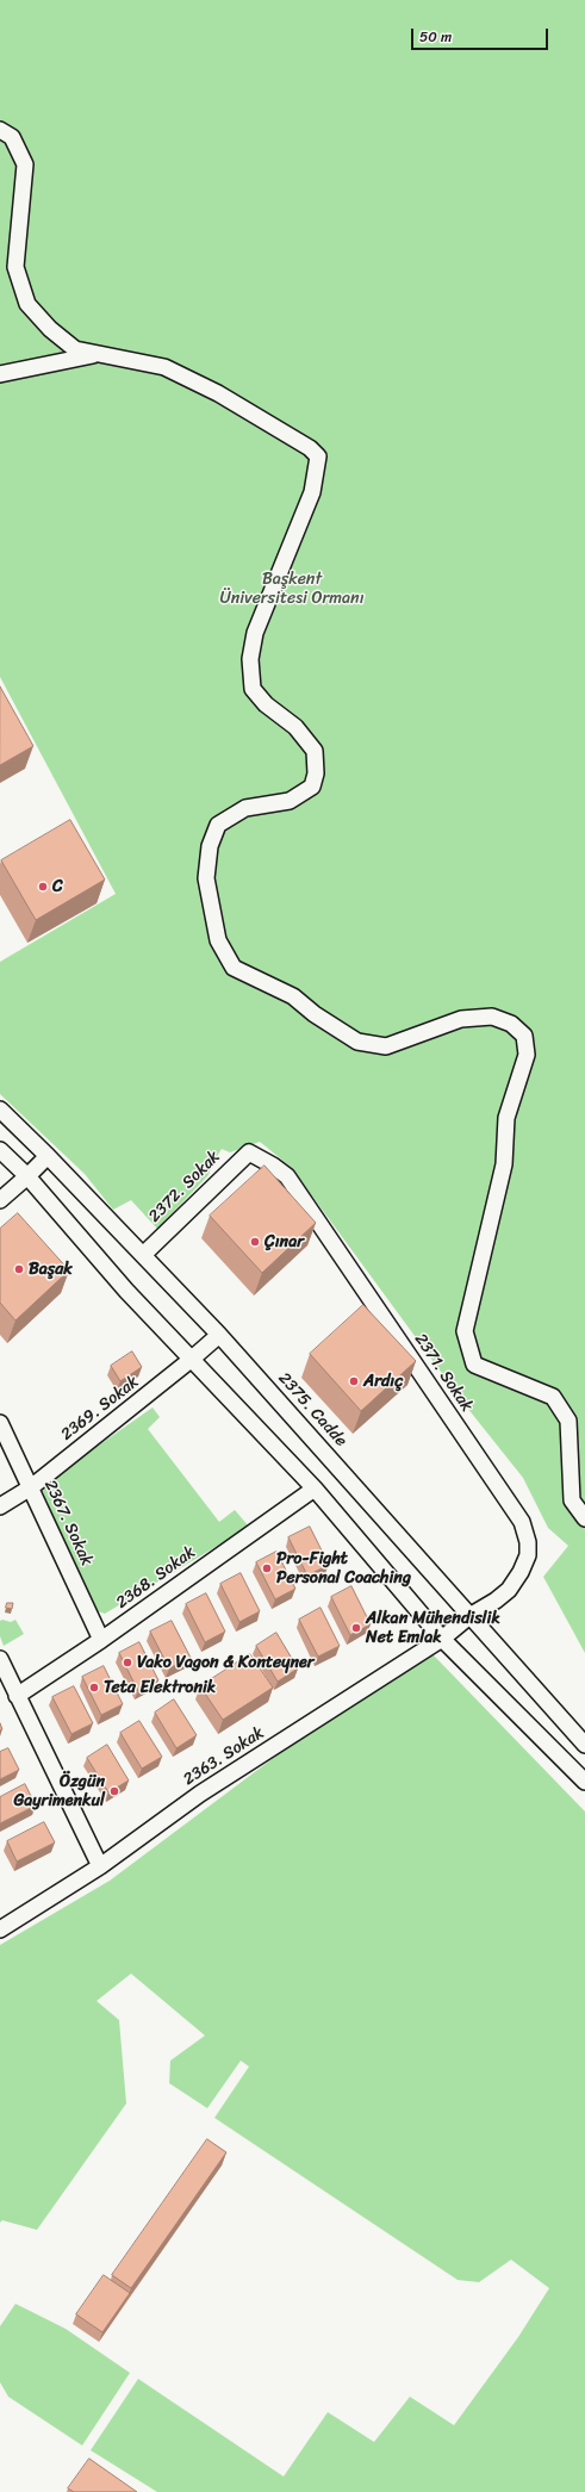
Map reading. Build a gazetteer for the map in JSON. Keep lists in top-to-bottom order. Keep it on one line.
{"streets":{"street":["2372. Sokak","2371. Sokak","2369. Sokak","2375. Cadde","2367. Sokak","2368. Sokak","2363. Sokak"]},"crossings":[["2372. Sokak","2371. Sokak"],["2372. Sokak","2375. Cadde"],["2371. Sokak","2375. Cadde"],["2371. Sokak","2363. Sokak"],["2369. Sokak","2375. Cadde"],["2369. Sokak","2367. Sokak"],["2375. Cadde","2363. Sokak"],["2367. Sokak","2368. Sokak"]],"parks":["Başkent Üniversitesi Ormanı"],"places":["C","Çınar","Başak","Ardıç","Pro-Fight Personal Coaching","Alkan Mühendislik Net Emlak","Vako Vagon & Konteyner","Teta Elektronik","Özgün Gayrimenkul"],"scale_bar":"50 m"}
